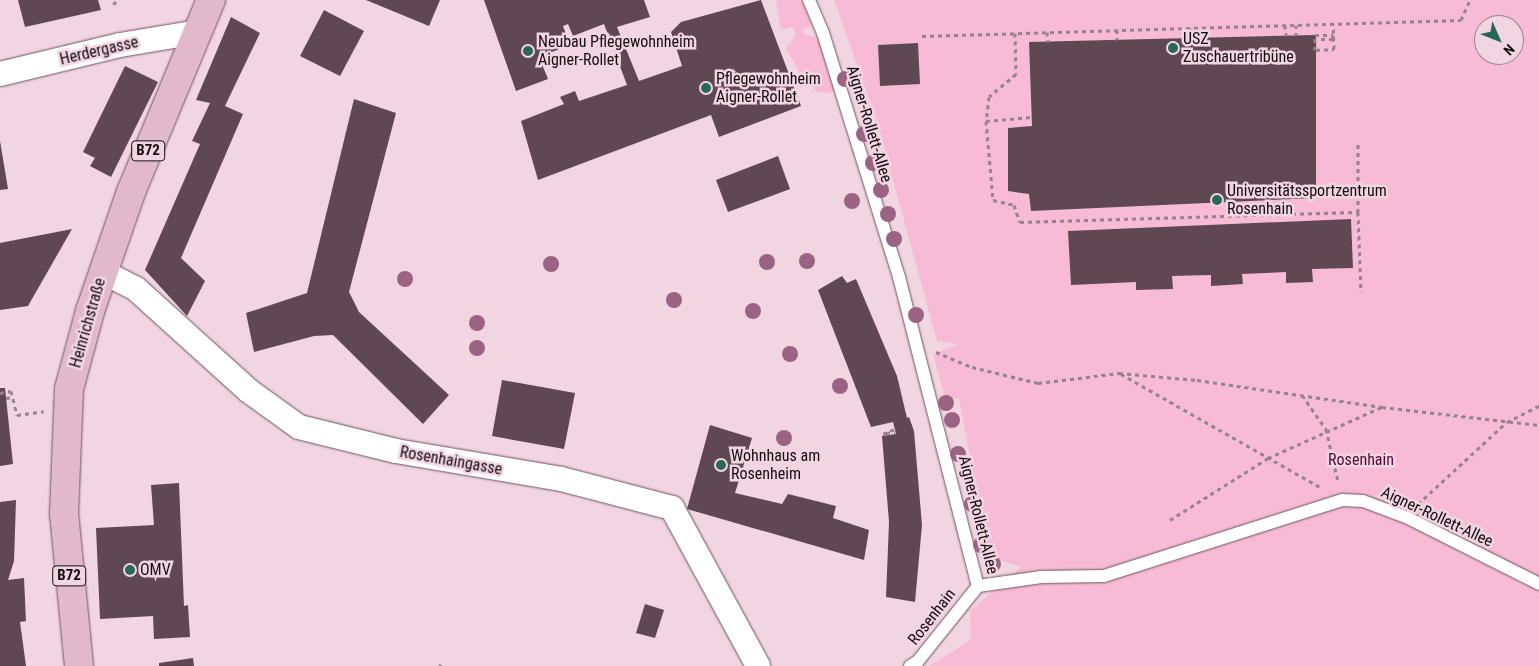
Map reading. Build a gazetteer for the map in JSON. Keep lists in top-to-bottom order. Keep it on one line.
{"streets":{"main road":["B72","Heinrichstraße"],"street":["Herdergasse","Rosenhaingasse"],"lane":["Aigner-Rollett-Allee","Rosenhain"]},"crossings":[["Herdergasse","Heinrichstraße"],["Aigner-Rollett-Allee","Rosenhain"],["Heinrichstraße","Rosenhaingasse"]],"parks":["Rosenhain"],"places":["USZ Zuschauertribüne","Neubau Pflegewohnheim Aigner-Rollet","Pflegewohnheim Aigner-Rollet","Universitätssportzentrum Rosenhain","Wohnhaus am Rosenheim","OMV"],"north":"bottom right"}
